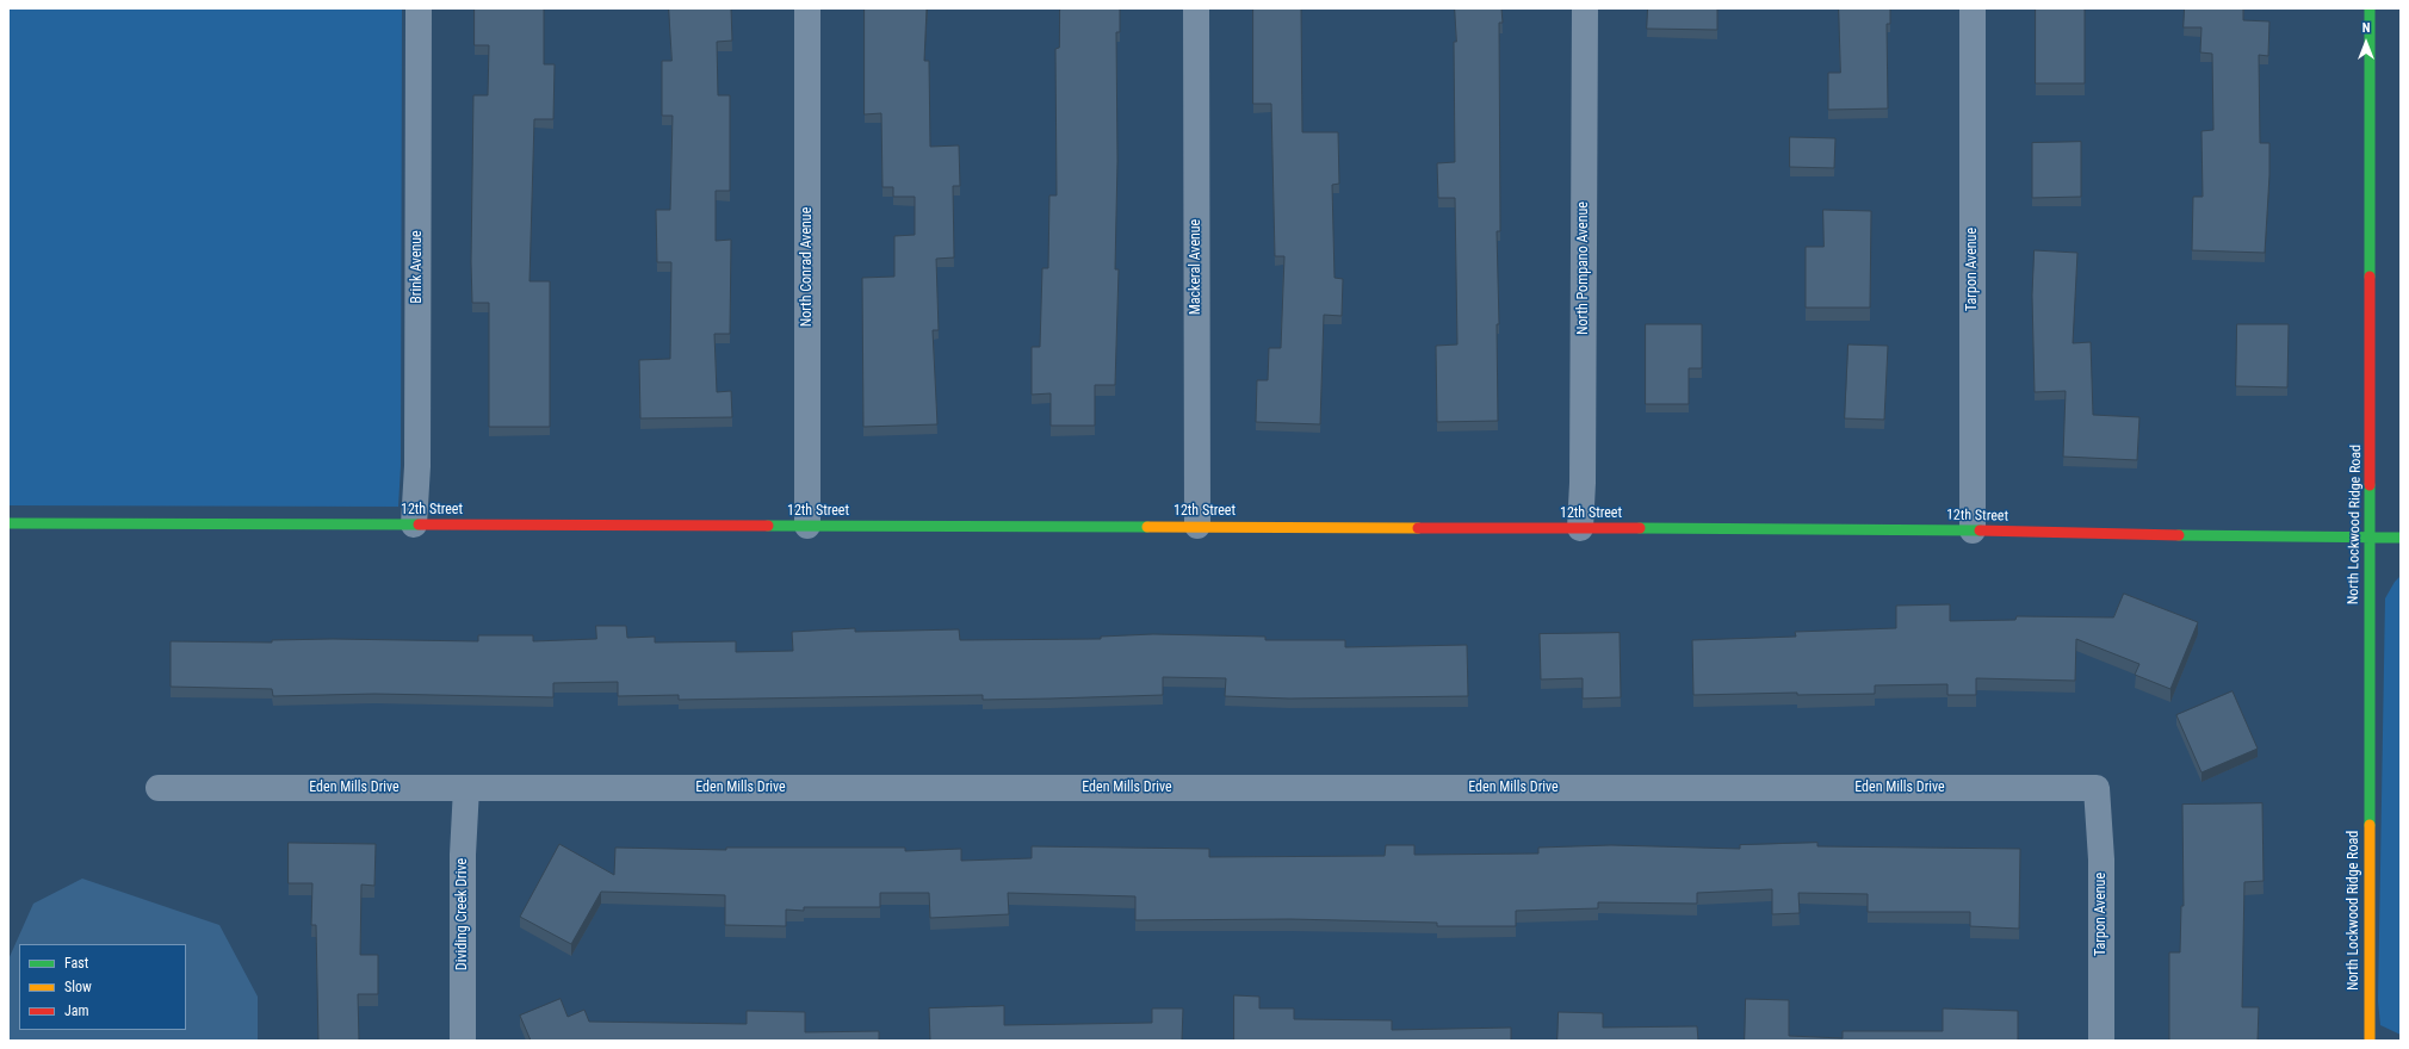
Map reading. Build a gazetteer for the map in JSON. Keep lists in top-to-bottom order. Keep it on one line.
{"streets":{"street":["Brink Avenue","North Conrad Avenue","Mackeral Avenue","North Pompano Avenue","Tarpon Avenue","12th Street","North Lockwood Ridge Road","Eden Mills Drive","Dividing Creek Drive"]},"crossings":[["Brink Avenue","12th Street"],["North Conrad Avenue","12th Street"],["Mackeral Avenue","12th Street"],["North Pompano Avenue","12th Street"],["Tarpon Avenue","12th Street"],["Tarpon Avenue","Eden Mills Drive"],["12th Street","North Lockwood Ridge Road"],["Eden Mills Drive","Dividing Creek Drive"]],"legend":["Fast","Slow","Jam"],"north":"top"}
